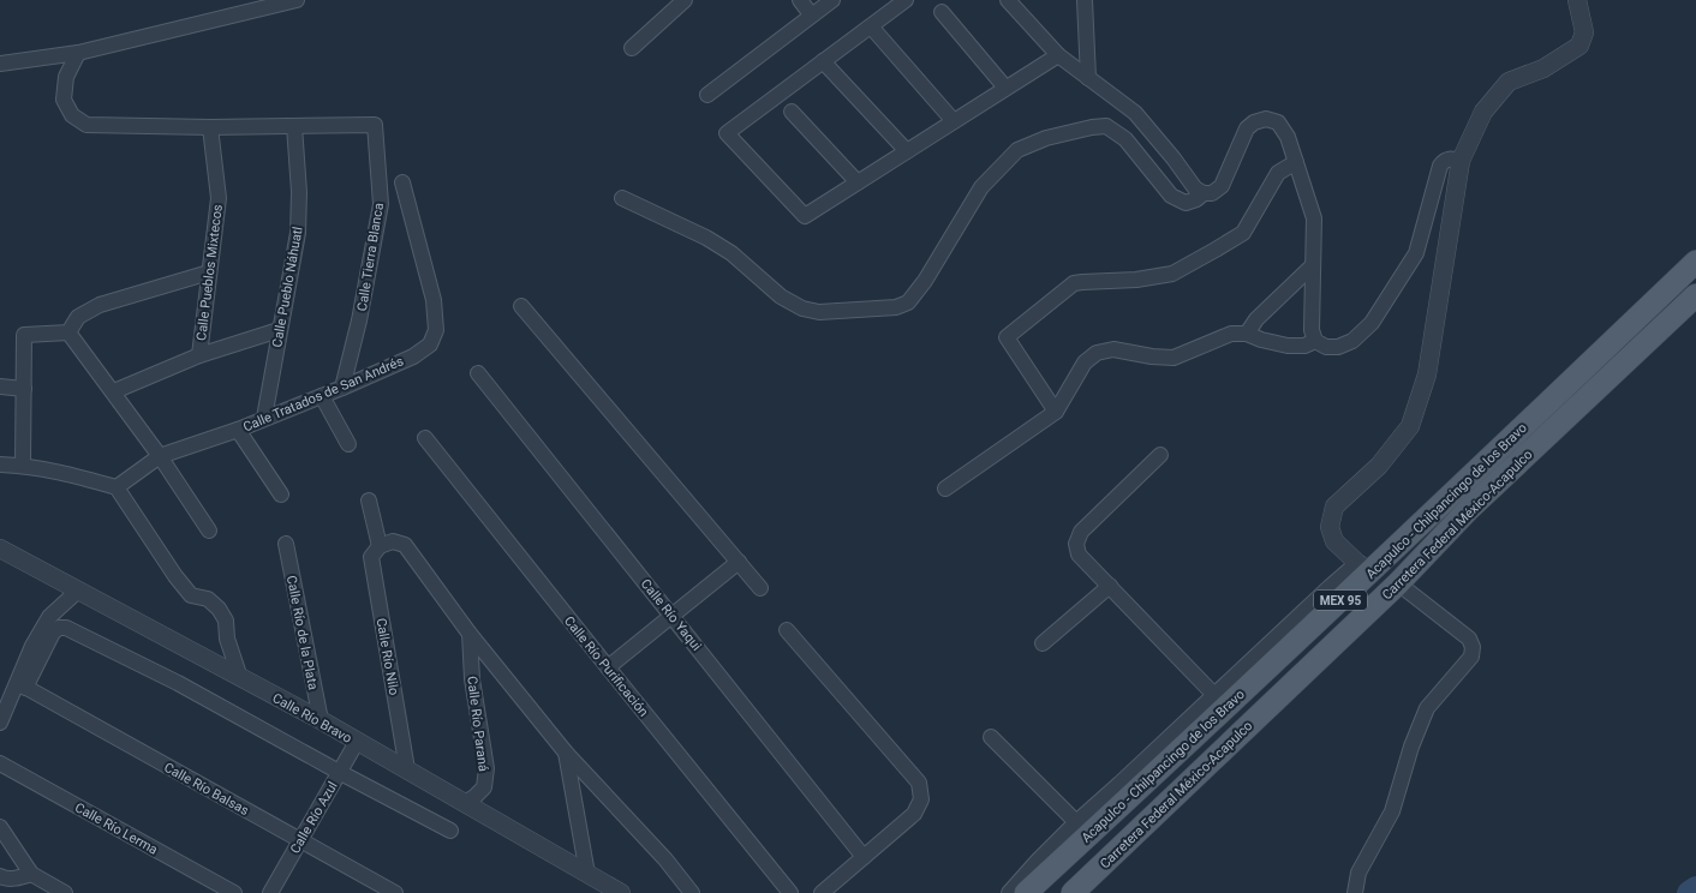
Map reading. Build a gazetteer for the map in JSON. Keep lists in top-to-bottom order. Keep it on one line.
{"streets":{"main road":["Acapulco - Chilpancingo de los Bravo","Carretera Federal México-Acapulco","MEX 95"],"street":["Calle Tierra Blanca","Calle Pueblos Mixtecos","Calle Pueblo Náhuatl","Calle Tratados de San Andrés","Calle Río Yaqui","Calle Río de la Plata","Calle Río Nilo","Calle Río Purificación","Calle Río Bravo","Calle Río Paraná","Calle Río Balsas","Calle Río Azul","Calle Río Lerma"]},"crossings":[["Calle Tierra Blanca","Calle Pueblo Náhuatl"],["Calle Tierra Blanca","Calle Tratados de San Andrés"],["Calle Pueblo Náhuatl","Calle Tratados de San Andrés"],["Calle Río de la Plata","Calle Río Bravo"],["Calle Río Nilo","Calle Río Bravo"],["Calle Río Bravo","Calle Río Paraná"],["Calle Río Bravo","Calle Río Azul"],["Calle Río Balsas","Calle Río Azul"]]}
